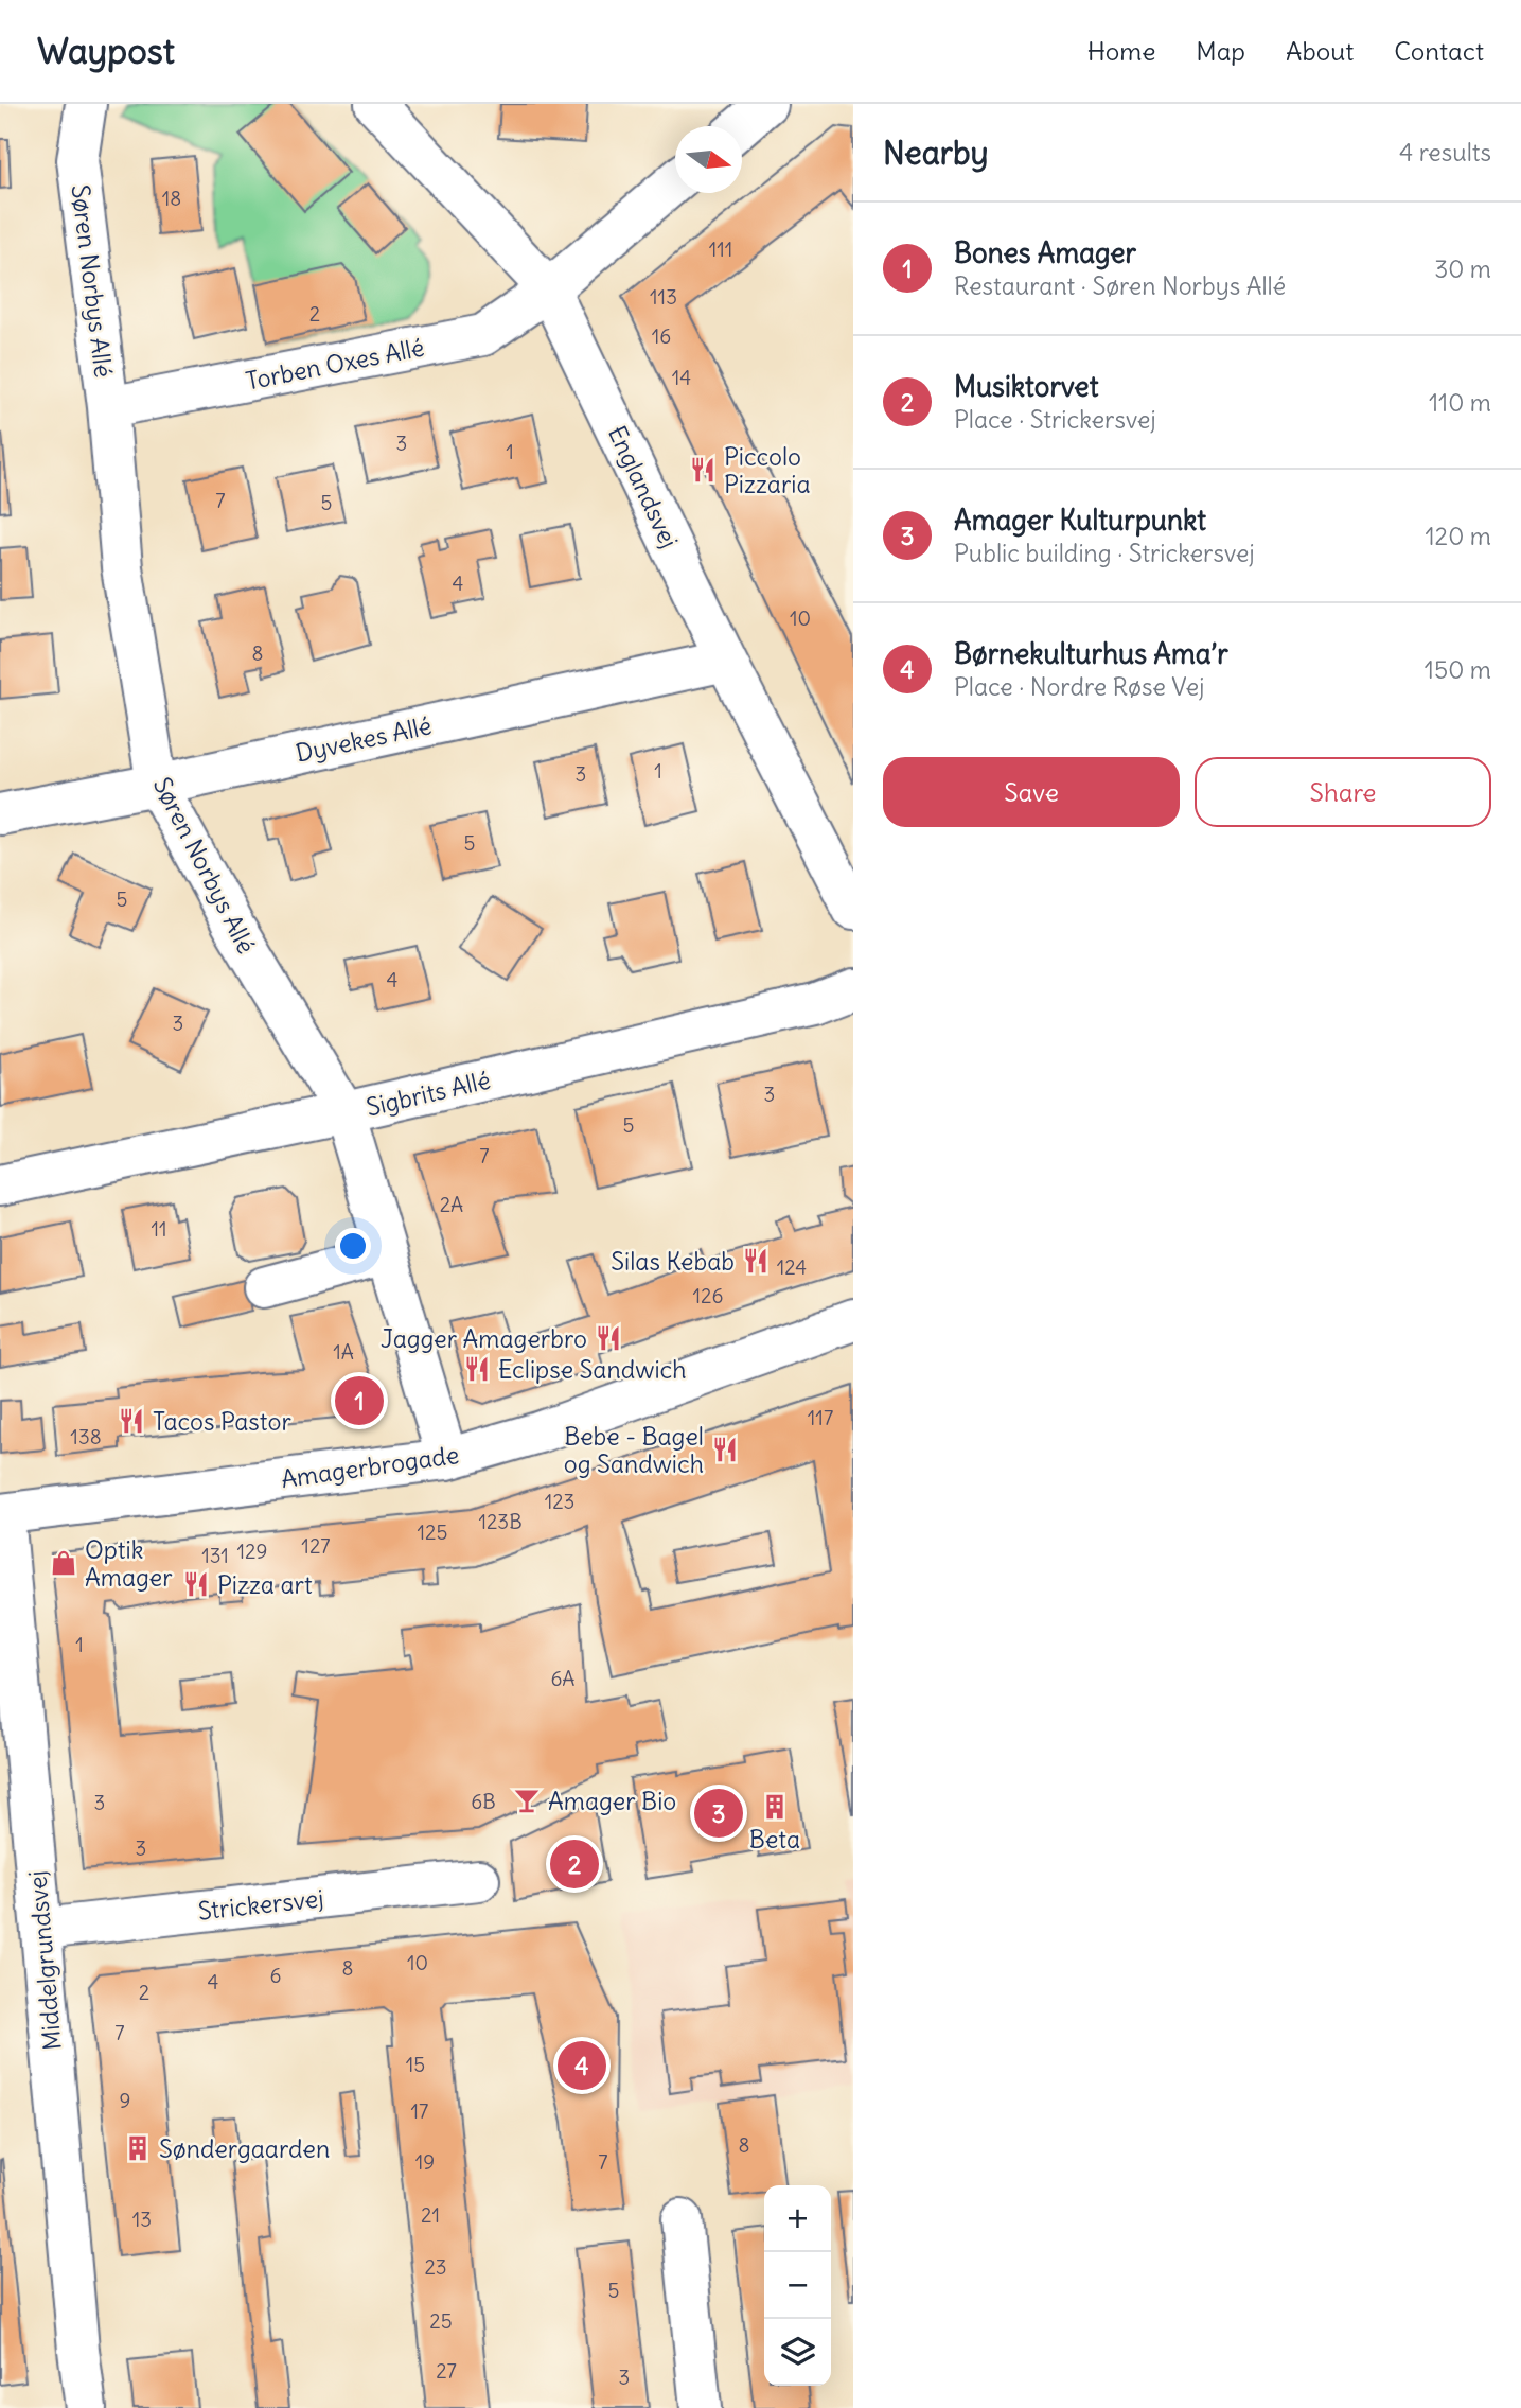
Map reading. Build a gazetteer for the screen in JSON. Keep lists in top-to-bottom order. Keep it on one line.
{"streets":{"street":["Søren Norbys Allé","Torben Oxes Allé","Englandsvej","Dyvekes Allé","Sigbrits Allé","Amagerbrogade","Strickersvej","Middelgrundsvej"]},"crossings":[["Søren Norbys Allé","Torben Oxes Allé"],["Søren Norbys Allé","Dyvekes Allé"],["Søren Norbys Allé","Sigbrits Allé"],["Søren Norbys Allé","Amagerbrogade"],["Torben Oxes Allé","Englandsvej"],["Englandsvej","Dyvekes Allé"],["Amagerbrogade","Middelgrundsvej"],["Strickersvej","Middelgrundsvej"]],"places":{"restaurant":["Piccolo Pizzaria","Silas Kebab","Jagger Amagerbro","Eclipse Sandwich","Tacos Pastor","Bebe - Bagel og Sandwich","Pizza art"],"shop":["Optik Amager"],"bar":["Amager Bio"],"building":["Beta","Søndergaarden"]},"house_numbers":["18","111","113","2","16","14","3","1","7","5","4","10","8","1","3","5","5","4","3","3","5","7","2A","11","124","126","1A","117","138","123","123B","125","127","129","131","1","6A","6B","3","3","10","8","6","4","2","7","15","9","17","8","19","7","21","13","23","5","25","27","3"],"north":"right","page":{"header":"Waypost","nav":["Home","Map","About","Contact"],"heading":["Nearby","4 results"],"list":[{"mark":"1","name":"Bones Amager","note":"Restaurant · Søren Norbys Allé","value":"30 m"},{"mark":"2","name":"Musiktorvet","note":"Place · Strickersvej","value":"110 m"},{"mark":"3","name":"Amager Kulturpunkt","note":"Public building · Strickersvej","value":"120 m"},{"mark":"4","name":"Børnekulturhus Ama’r","note":"Place · Nordre Røse Vej","value":"150 m"}],"buttons":["Save","Share"],"pins":["1","3","2","4"],"map_buttons":["+","−"]}}
